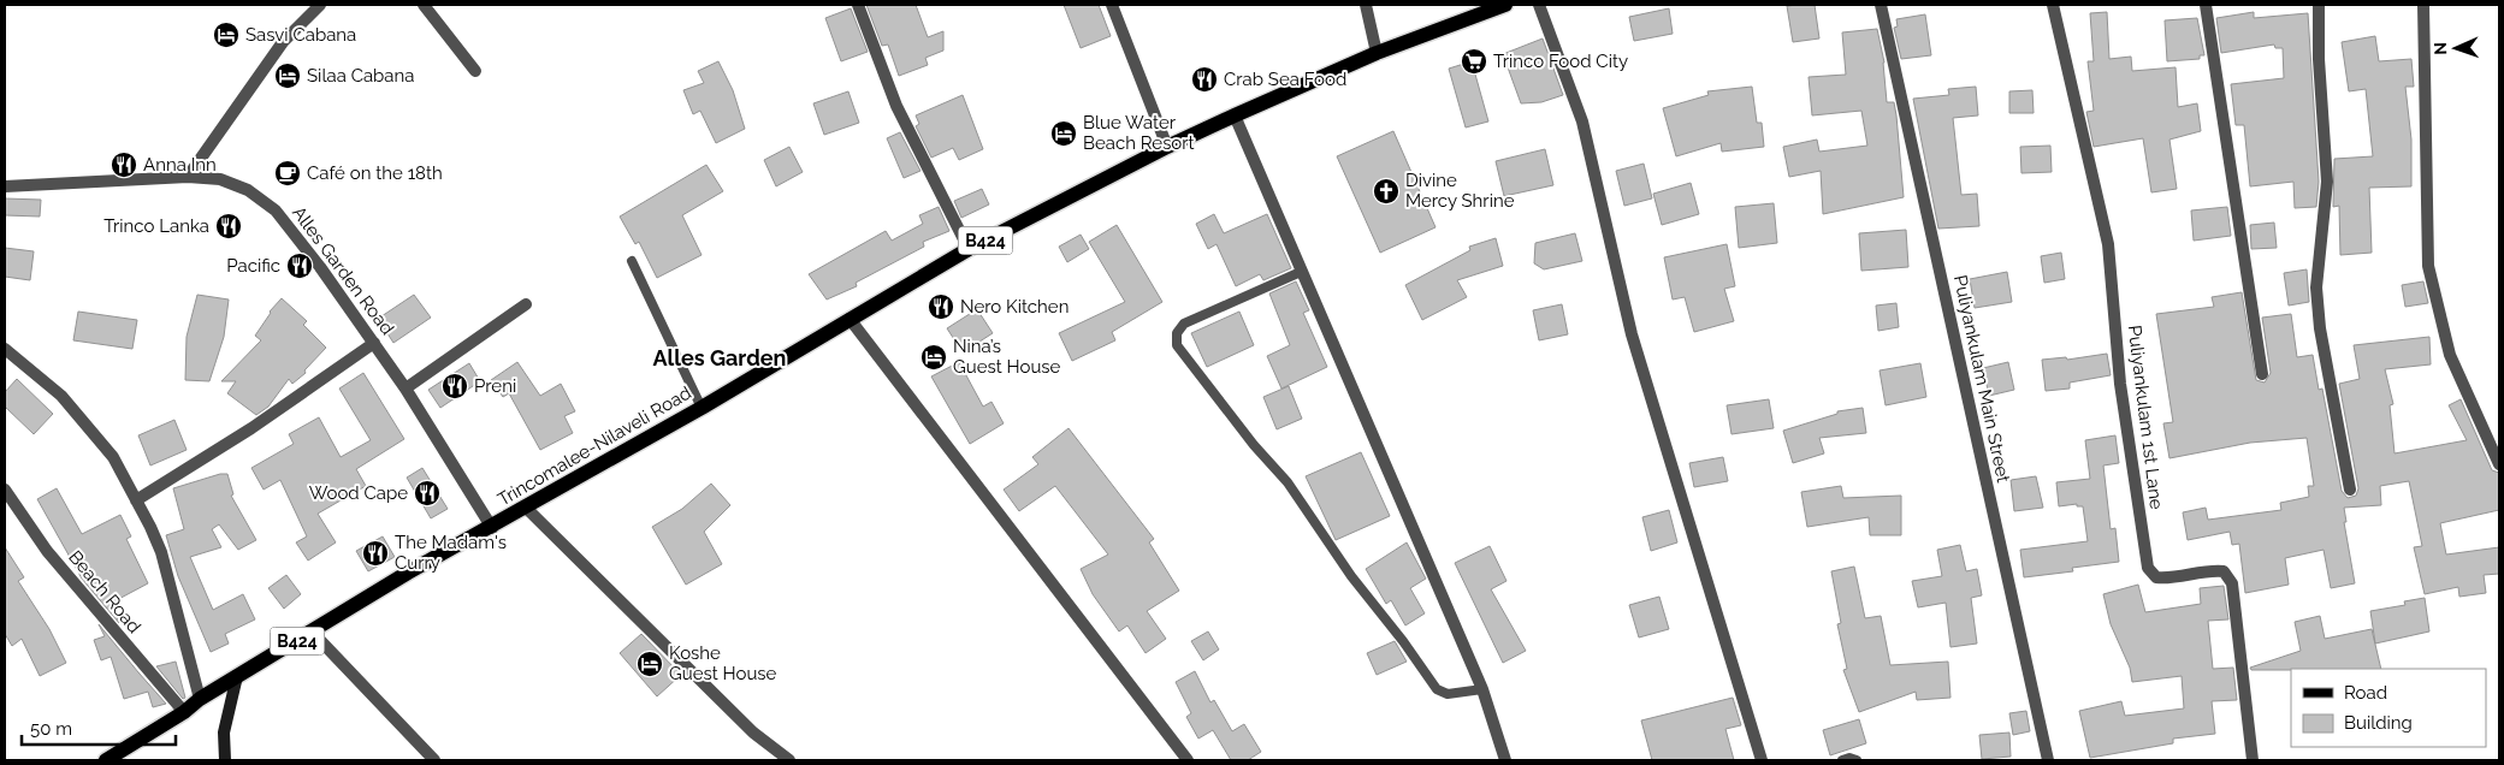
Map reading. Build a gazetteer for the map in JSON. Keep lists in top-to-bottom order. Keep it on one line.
{"streets":{"main road":["B424","Trincomalee-Nilaveli Road"],"street":["Alles Garden Road","Puliyankulam Main Street","Puliyankulam 1st Lane","Beach Road"]},"crossings":[["Alles Garden Road","Trincomalee-Nilaveli Road"],["Trincomalee-Nilaveli Road","Beach Road"]],"districts":["Alles Garden"],"places":{"hotel":["Sasvi Cabana","Silaa Cabana","Blue Water Beach Resort","Nina’s Guest House","Koshe Guest House"],"supermarket":["Trinco Food City"],"restaurant":["Crab Sea Food","Anna Inn","Trinco Lanka","Pacific","Nero Kitchen","Preni","Wood Cape","The Madam's Curry"],"cafe":["Café on the 18th"],"church":["Divine Mercy Shrine"]},"legend":["Road","Building"],"scale_bar":"50 m","north":"left"}
